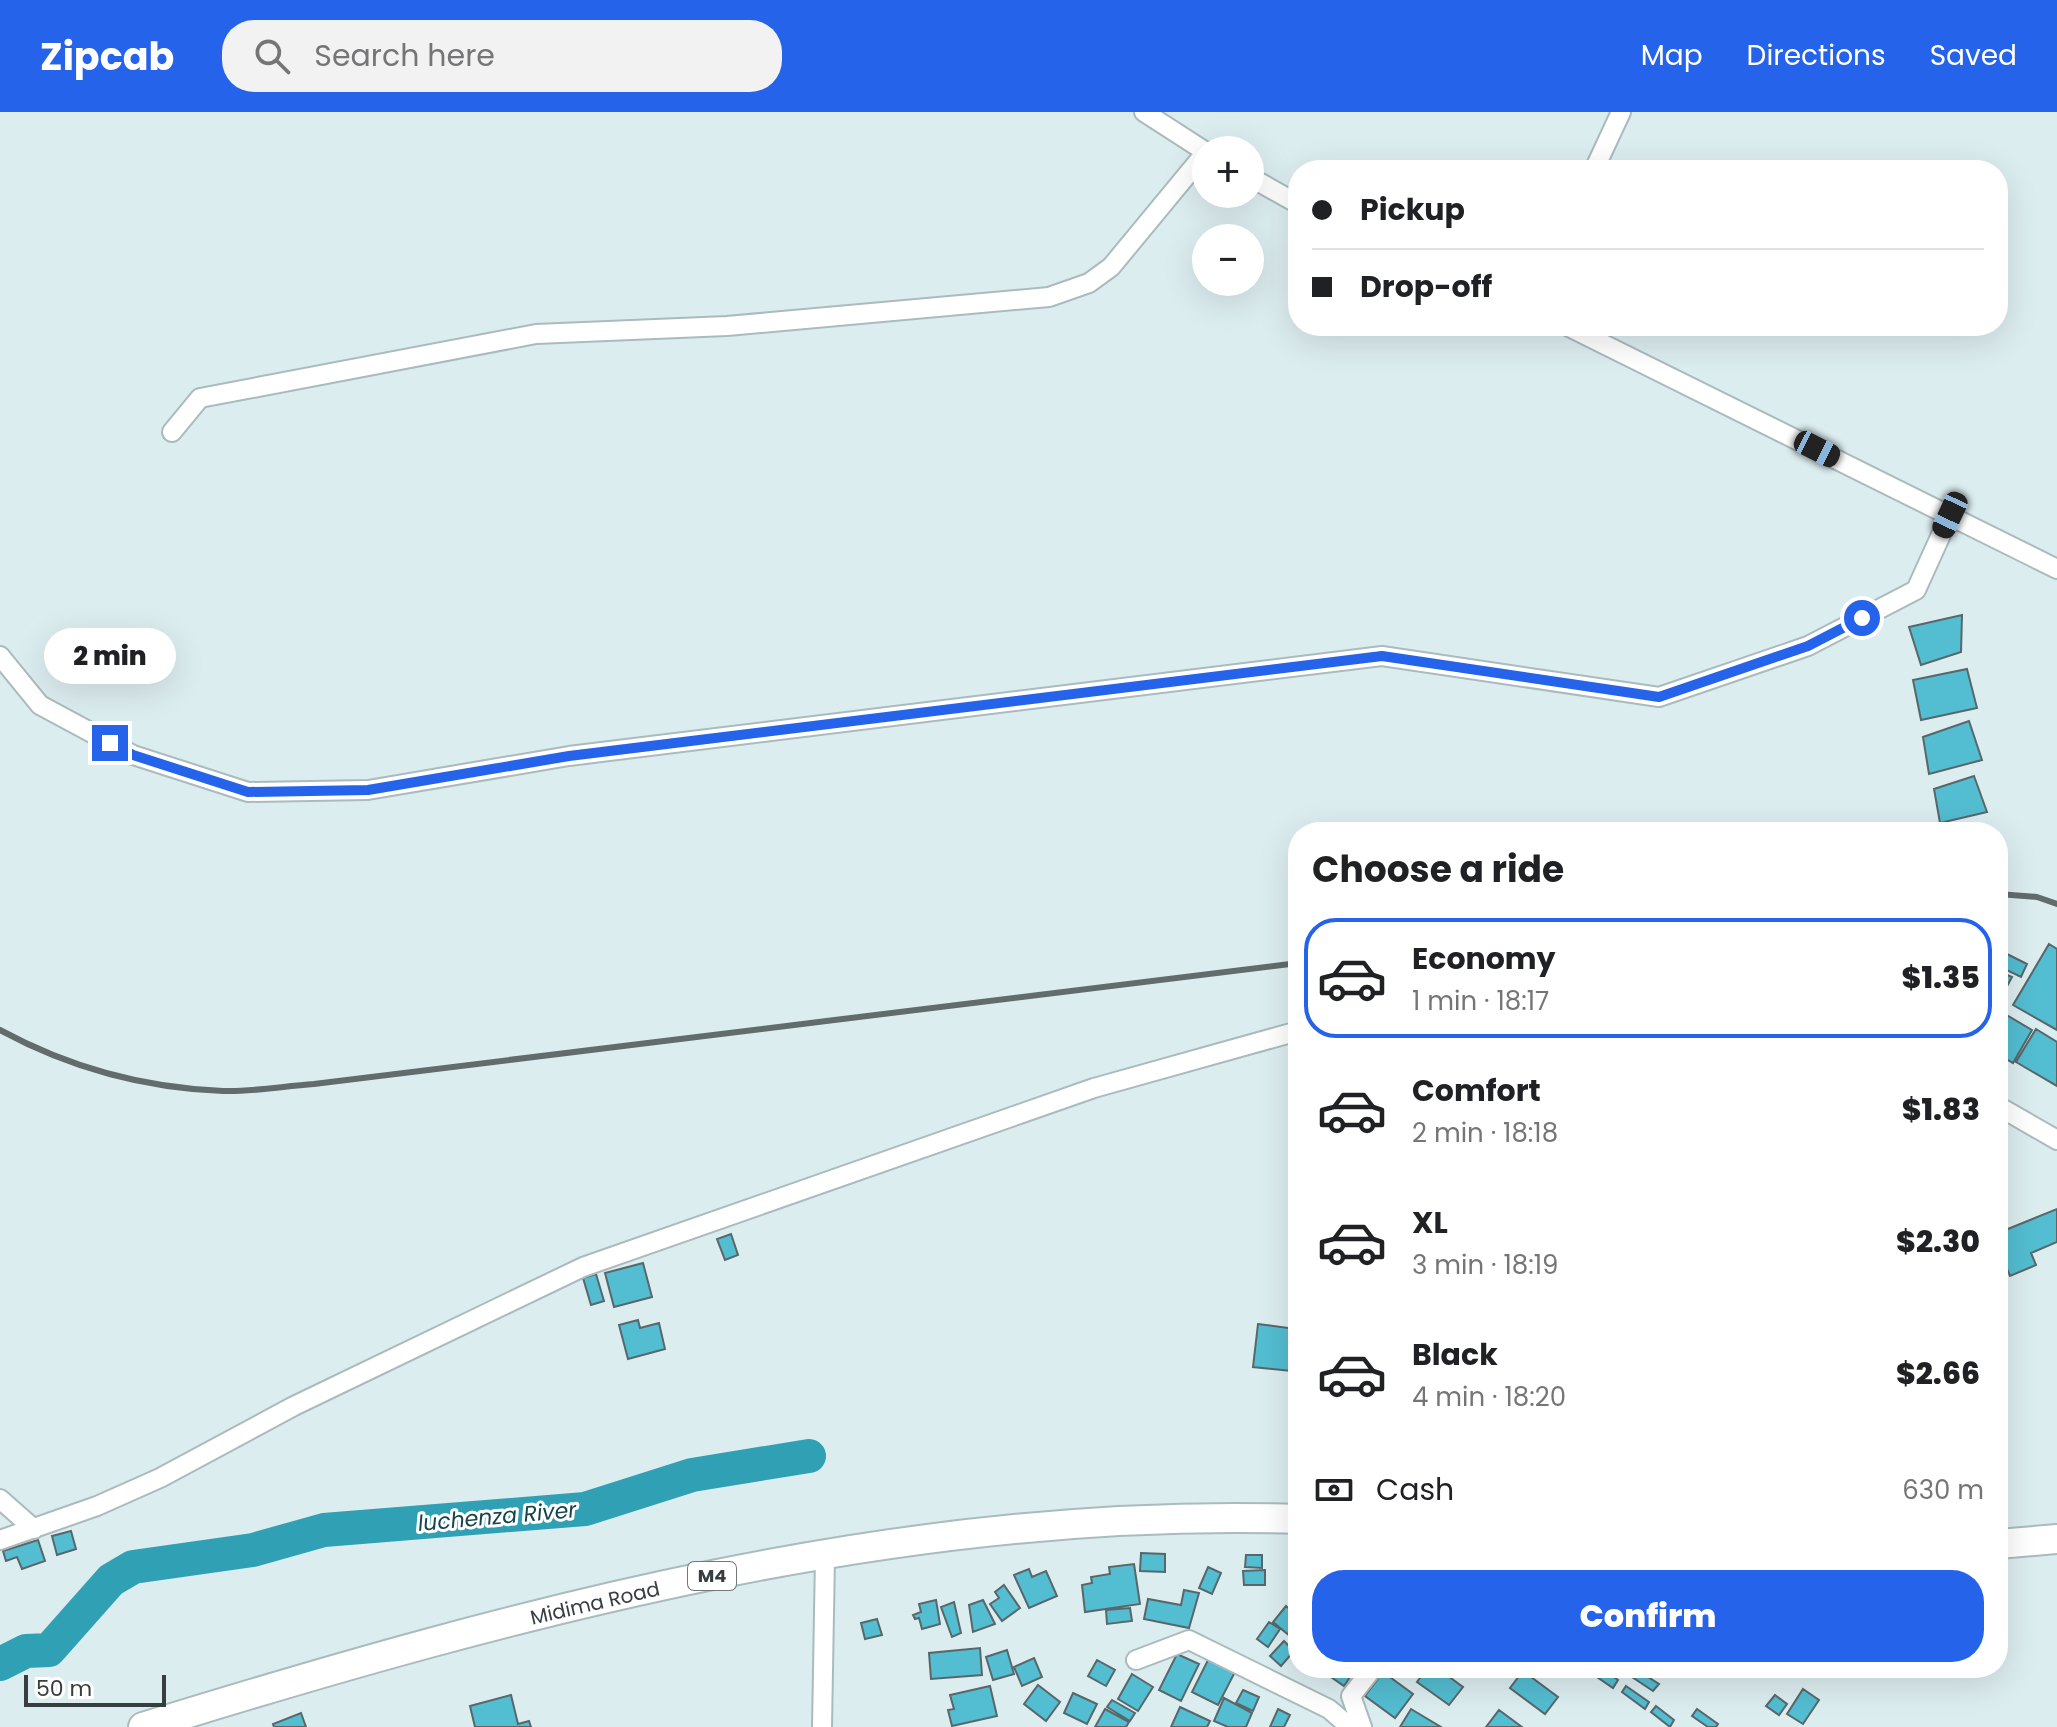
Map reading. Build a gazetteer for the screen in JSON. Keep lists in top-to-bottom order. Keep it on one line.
{"streets":{"main road":["M4","Midima Road"]},"water":["luchenza River"],"scale_bar":"50 m","page":{"header":"Zipcab","search":"Search here","nav":["Map","Directions","Saved"],"map_buttons":["+","−"],"banner":["Pickup","Drop-off"],"bubble":"2 min","heading":"Choose a ride","list":[{"name":"Economy","note":"1 min · 18:17","value":"$1.35"},{"name":"Comfort","note":"2 min · 18:18","value":"$1.83"},{"name":"XL","note":"3 min · 18:19","value":"$2.30"},{"name":"Black","note":"4 min · 18:20","value":"$2.66"}],"pay":["Cash","630 m"],"buttons":"Confirm","scale":"50 m"}}
